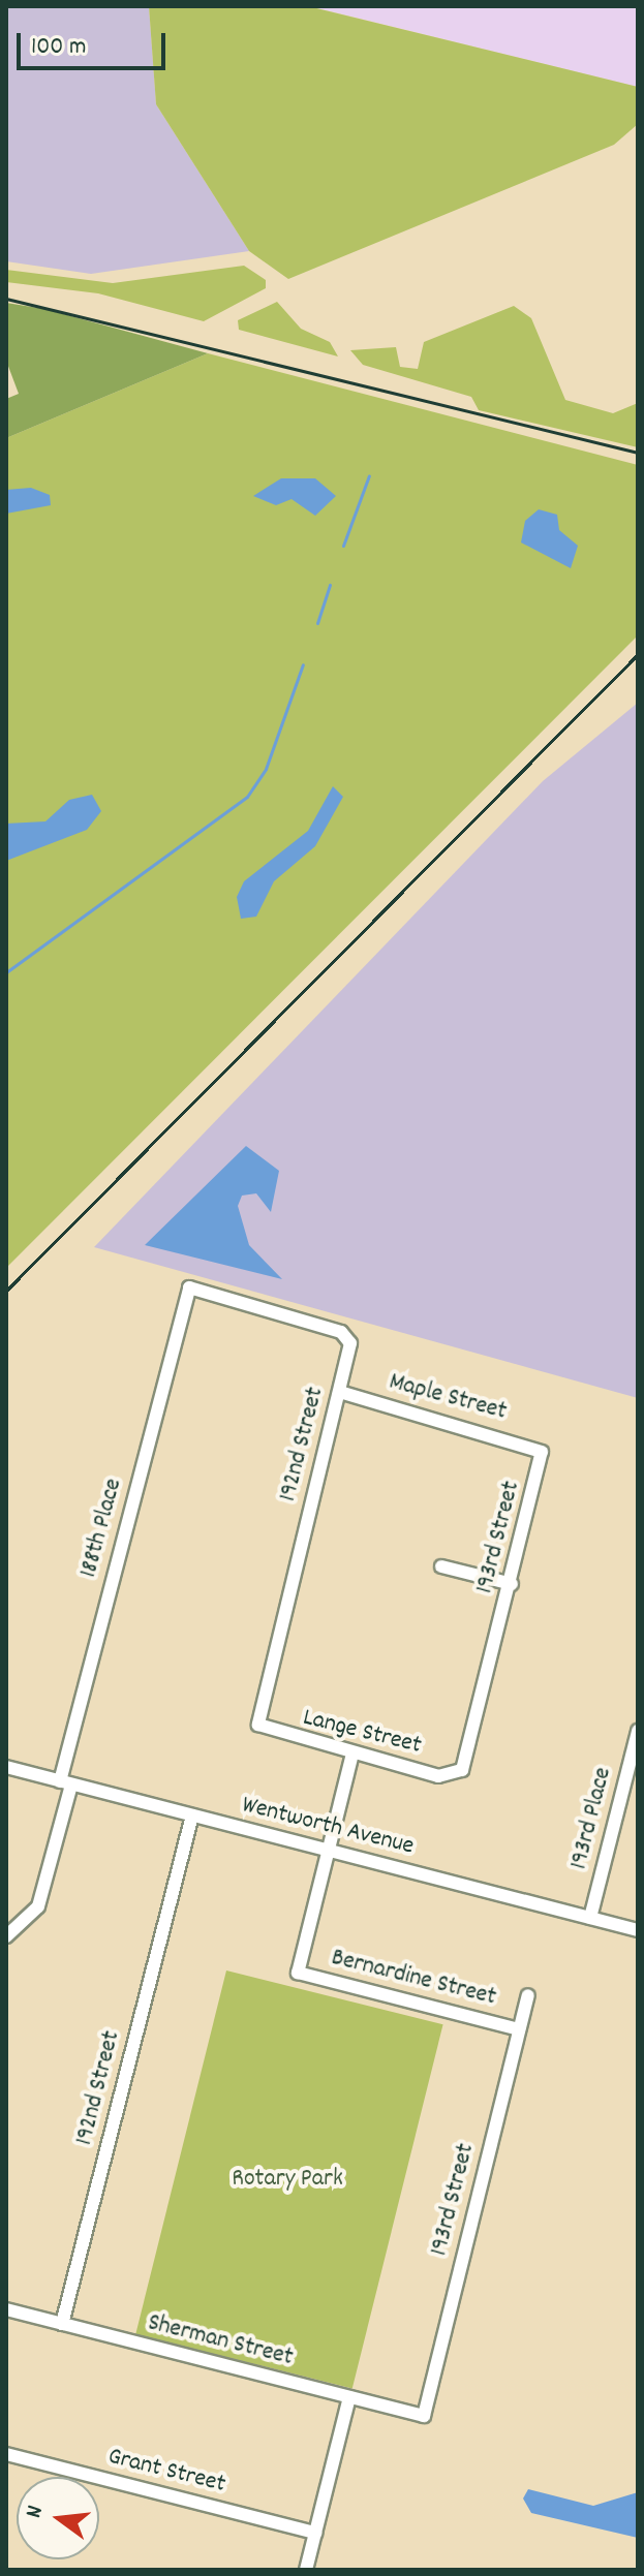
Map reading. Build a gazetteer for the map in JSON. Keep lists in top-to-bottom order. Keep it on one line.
{"streets":{"street":["Maple Street","192nd Street","188th Place","193rd Street","Lange Street","193rd Place","Wentworth Avenue","Bernardine Street","Sherman Street","Grant Street"]},"crossings":[["Maple Street","192nd Street"],["Maple Street","193rd Street"],["192nd Street","188th Place"],["192nd Street","Lange Street"],["192nd Street","Wentworth Avenue"],["192nd Street","Sherman Street"],["188th Place","Wentworth Avenue"],["193rd Street","Lange Street"],["193rd Street","Bernardine Street"],["193rd Street","Sherman Street"],["193rd Place","Wentworth Avenue"],["Wentworth Avenue","Bernardine Street"]],"parks":["Rotary Park"],"scale_bar":"100 m","north":"left"}
